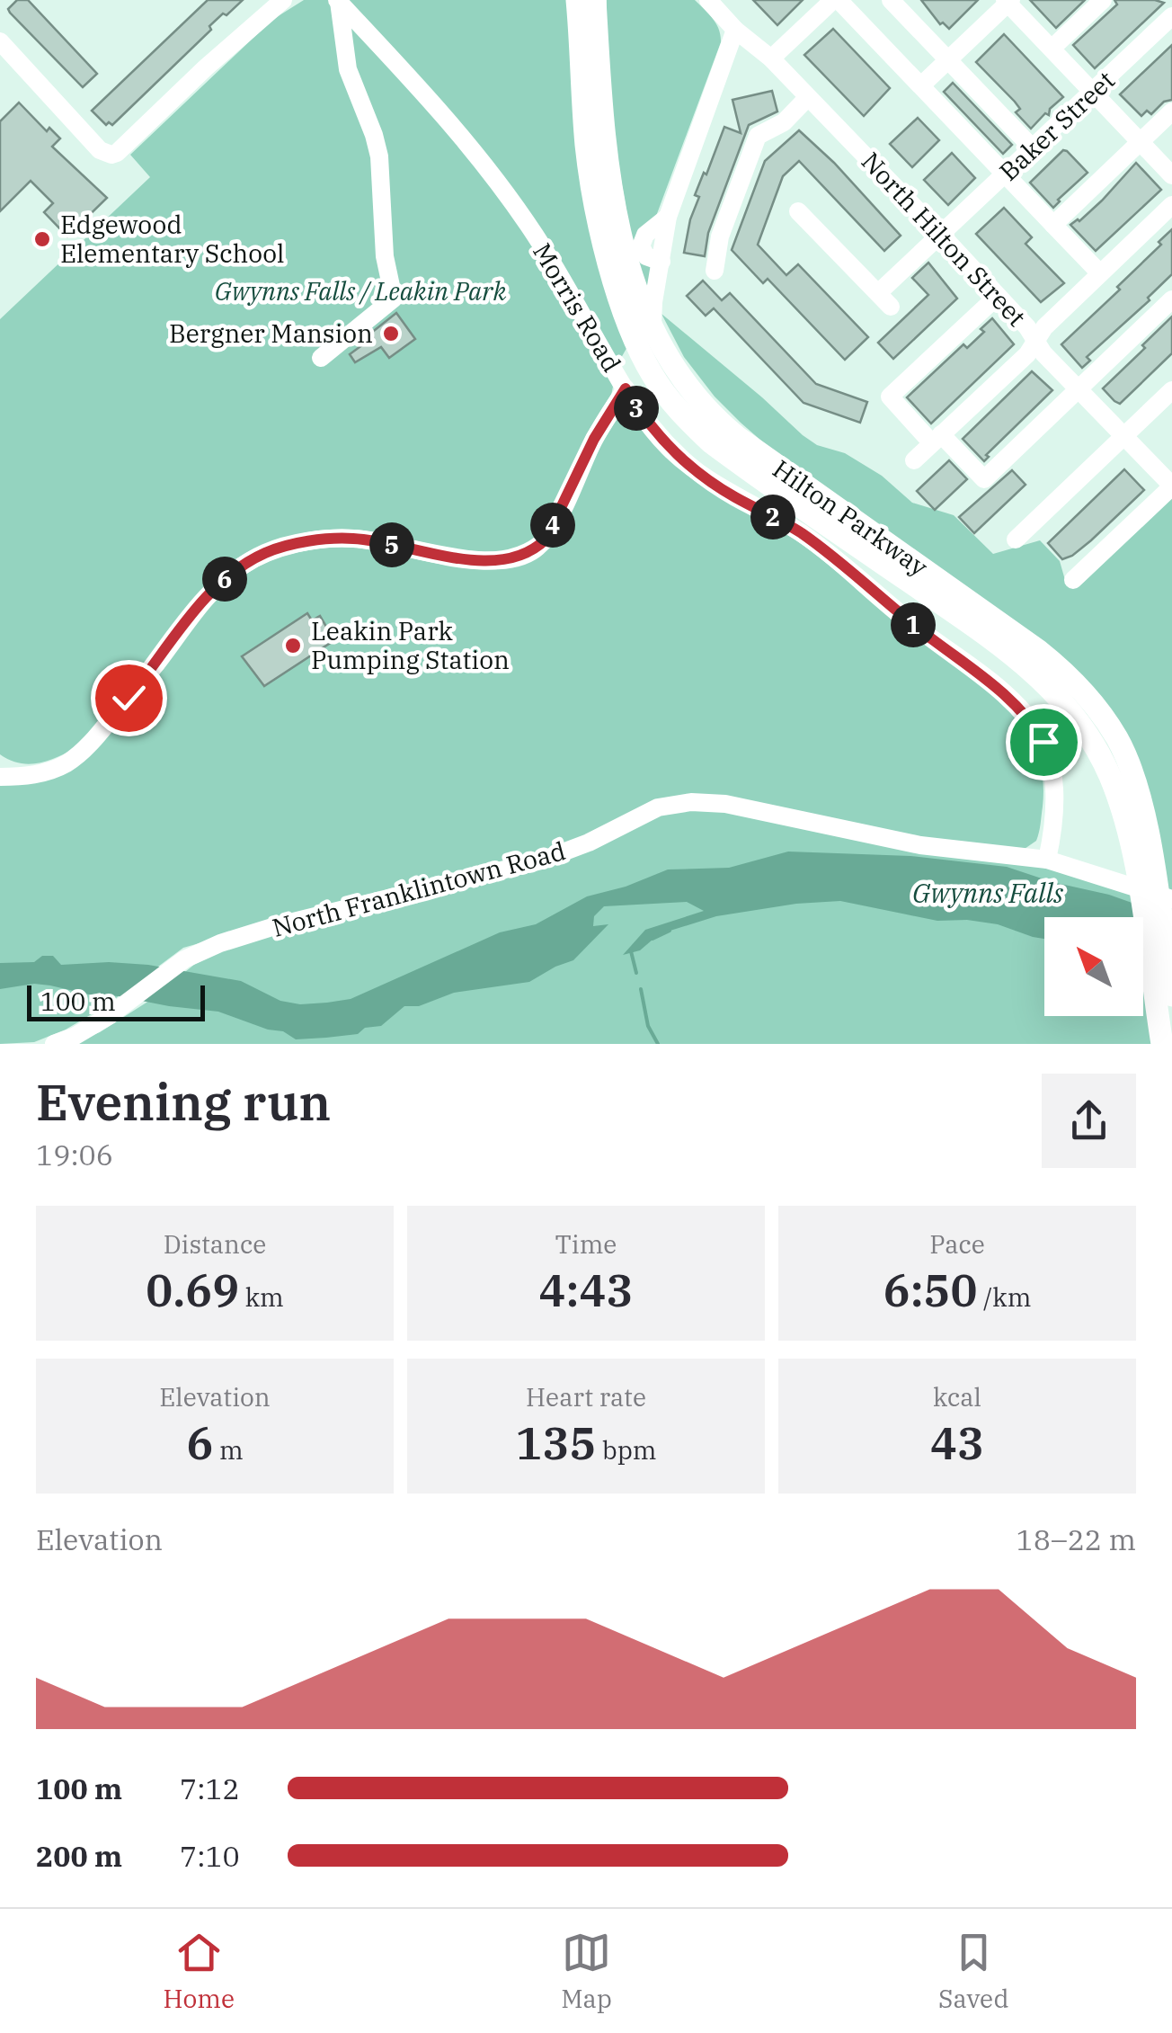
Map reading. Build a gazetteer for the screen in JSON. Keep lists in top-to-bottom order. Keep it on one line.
{"streets":{"main road":["Hilton Parkway"],"street":["Baker Street","North Hilton Street","Morris Road","North Franklintown Road"]},"crossings":[["Baker Street","North Hilton Street"],["Morris Road","North Franklintown Road"]],"water":["Gwynns Falls"],"parks":["Gwynns Falls / Leakin Park"],"places":["Edgewood Elementary School","Bergner Mansion","Leakin Park Pumping Station"],"scale_bar":"100 m","north":"top left","page":{"pins":["3","2","4","5","6","1"],"scale":"100 m","heading":["Evening run","19:06"],"stats":[["Distance","0.69 km"],["Time","4:43"],["Pace","6:50 /km"],["Elevation","6 m"],["Heart rate","135 bpm"],["kcal","43"]],"chart":["Elevation","18–22 m"],"list":[{"name":"100 m","note":"7:12"},{"name":"200 m","note":"7:10"}],"tabs":["Home","Map","Saved"]}}
